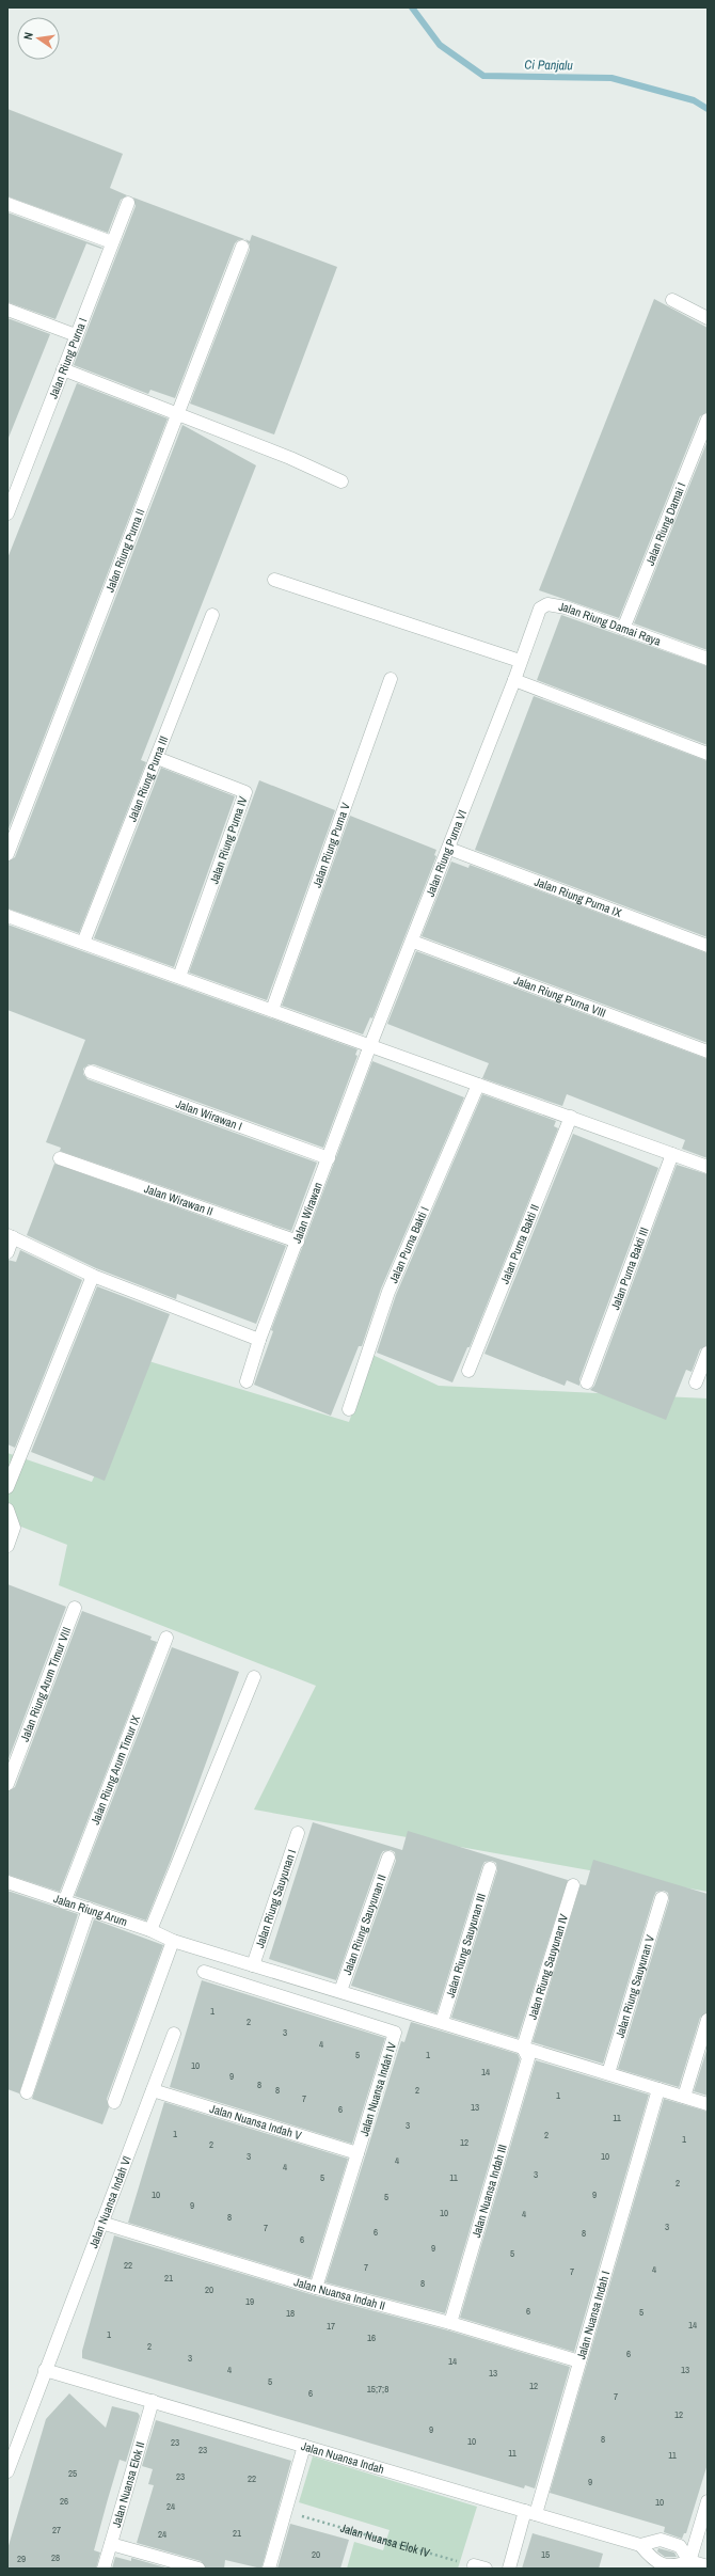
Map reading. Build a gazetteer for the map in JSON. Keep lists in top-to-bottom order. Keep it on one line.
{"streets":{"street":["Jalan Riung Purna I","Jalan Riung Damai I","Jalan Riung Purna II","Jalan Riung Damai Raya","Jalan Riung Purna III","Jalan Riung Purna IV","Jalan Riung Purna V","Jalan Riung Purna VI","Jalan Riung Purna IX","Jalan Riung Purna VIII","Jalan Wirawan I","Jalan Wirawan II","Jalan Wirawan","Jalan Purna Bakti II","Jalan Purna Bakti I","Jalan Purna Bakti III","Jalan Riung Arum Timur VIII","Jalan Riung Arum Timur IX","Jalan Riung Sauyunan I","Jalan Riung Arum","Jalan Riung Sauyunan II","Jalan Riung Sauyunan III","Jalan Riung Sauyunan IV","Jalan Riung Sauyunan V","Jalan Nuansa Indah IV","Jalan Nuansa Indah V","Jalan Nuansa Indah III","Jalan Nuansa Indah VI","Jalan Nuansa Indah II","Jalan Nuansa Indah I","Jalan Nuansa Indah","Jalan Nuansa Elok II"],"path":["Jalan Nuansa Elok IV"]},"crossings":[["Jalan Riung Damai I","Jalan Riung Damai Raya"],["Jalan Riung Damai Raya","Jalan Riung Purna VI"],["Jalan Riung Purna III","Jalan Riung Purna IV"],["Jalan Riung Purna VI","Jalan Riung Purna IX"],["Jalan Riung Purna VI","Jalan Riung Purna VIII"],["Jalan Riung Purna VI","Jalan Wirawan"],["Jalan Wirawan I","Jalan Wirawan"],["Jalan Wirawan II","Jalan Wirawan"],["Jalan Riung Arum Timur IX","Jalan Riung Arum"],["Jalan Riung Sauyunan I","Jalan Riung Arum"],["Jalan Riung Arum","Jalan Riung Sauyunan II"],["Jalan Riung Arum","Jalan Riung Sauyunan III"],["Jalan Riung Arum","Jalan Riung Sauyunan IV"],["Jalan Riung Arum","Jalan Riung Sauyunan V"],["Jalan Riung Arum","Jalan Nuansa Indah III"],["Jalan Riung Arum","Jalan Nuansa Indah I"],["Jalan Riung Sauyunan IV","Jalan Nuansa Indah III"],["Jalan Nuansa Indah IV","Jalan Nuansa Indah V"],["Jalan Nuansa Indah IV","Jalan Nuansa Indah II"],["Jalan Nuansa Indah V","Jalan Nuansa Indah VI"],["Jalan Nuansa Indah III","Jalan Nuansa Indah II"],["Jalan Nuansa Indah VI","Jalan Nuansa Indah II"],["Jalan Nuansa Indah VI","Jalan Nuansa Indah"],["Jalan Nuansa Indah II","Jalan Nuansa Indah I"],["Jalan Nuansa Indah I","Jalan Nuansa Indah"],["Jalan Nuansa Indah","Jalan Nuansa Elok II"]],"water":["Ci Panjalu"],"house_numbers":["1","2","3","4","5","1","10","14","9","8","8","2","1","7","13","6","11","3","1","2","1","12","2","3","10","4","4","3","5","11","2","10","9","5","9","10","4","8","3","7","6","8","6","9","5","22","7","4","7","21","8","20","19","6","5","18","14","17","1","16","2","6","3","14","4","13","13","5","12","15;7;8","6","7","12","9","8","10","23","23","11","11","25","23","22","9","26","10","24","27","21","24","20","15","28","29"],"north":"left"}
